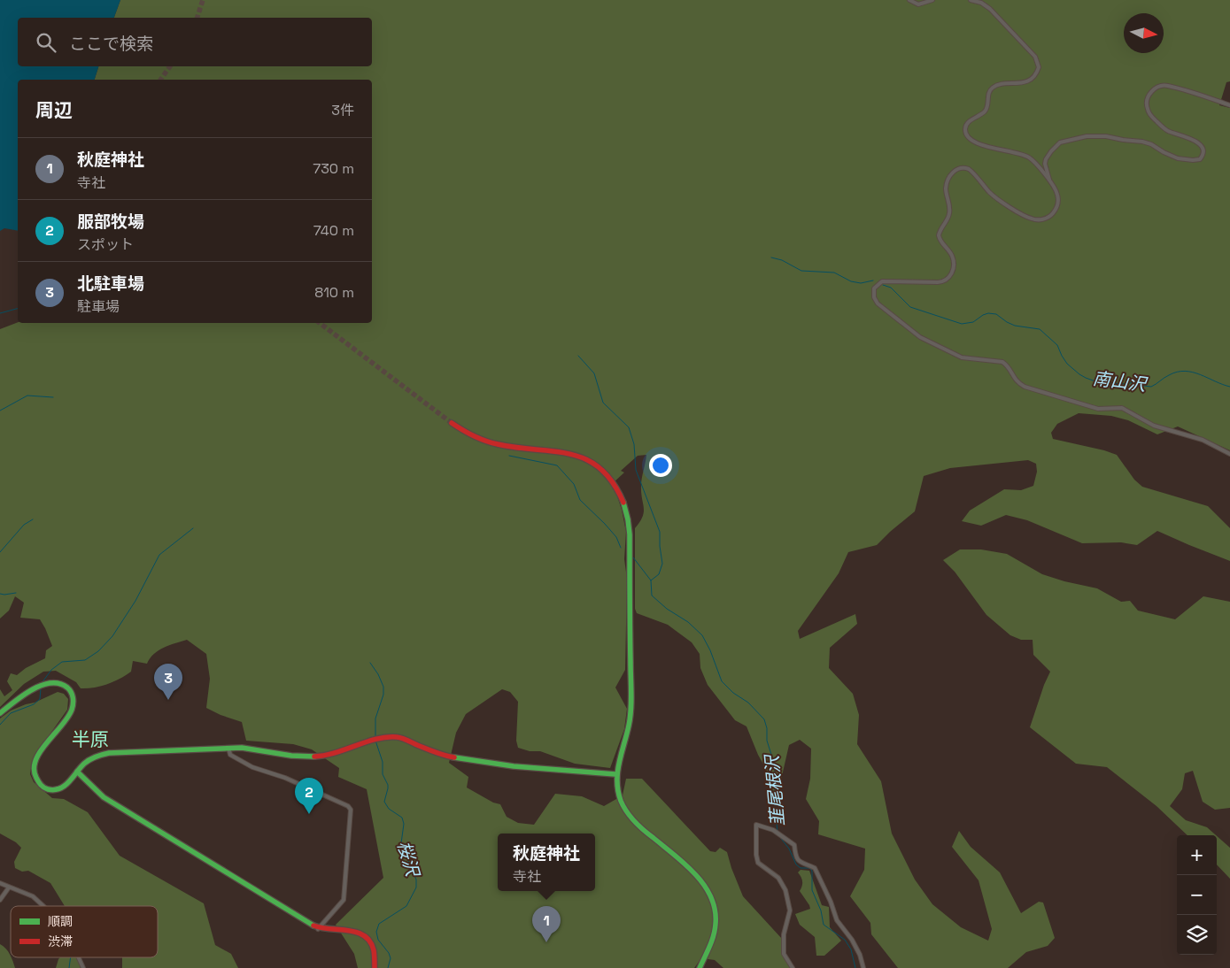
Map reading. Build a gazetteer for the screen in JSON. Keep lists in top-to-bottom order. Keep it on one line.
{"districts":["半原"],"water":["南山沢","韮尾根沢","桜沢"],"legend":["順調","渋滞"],"north":"right","page":{"search":"ここで検索","heading":["周辺","3件"],"list":[{"mark":"1","name":"秋庭神社","note":"寺社","value":"730 m"},{"mark":"2","name":"服部牧場","note":"スポット","value":"740 m"},{"mark":"3","name":"北駐車場","note":"駐車場","value":"810 m"}],"pins":["3","2","1"],"popup":["秋庭神社","寺社"],"map_buttons":["+","−"]}}
